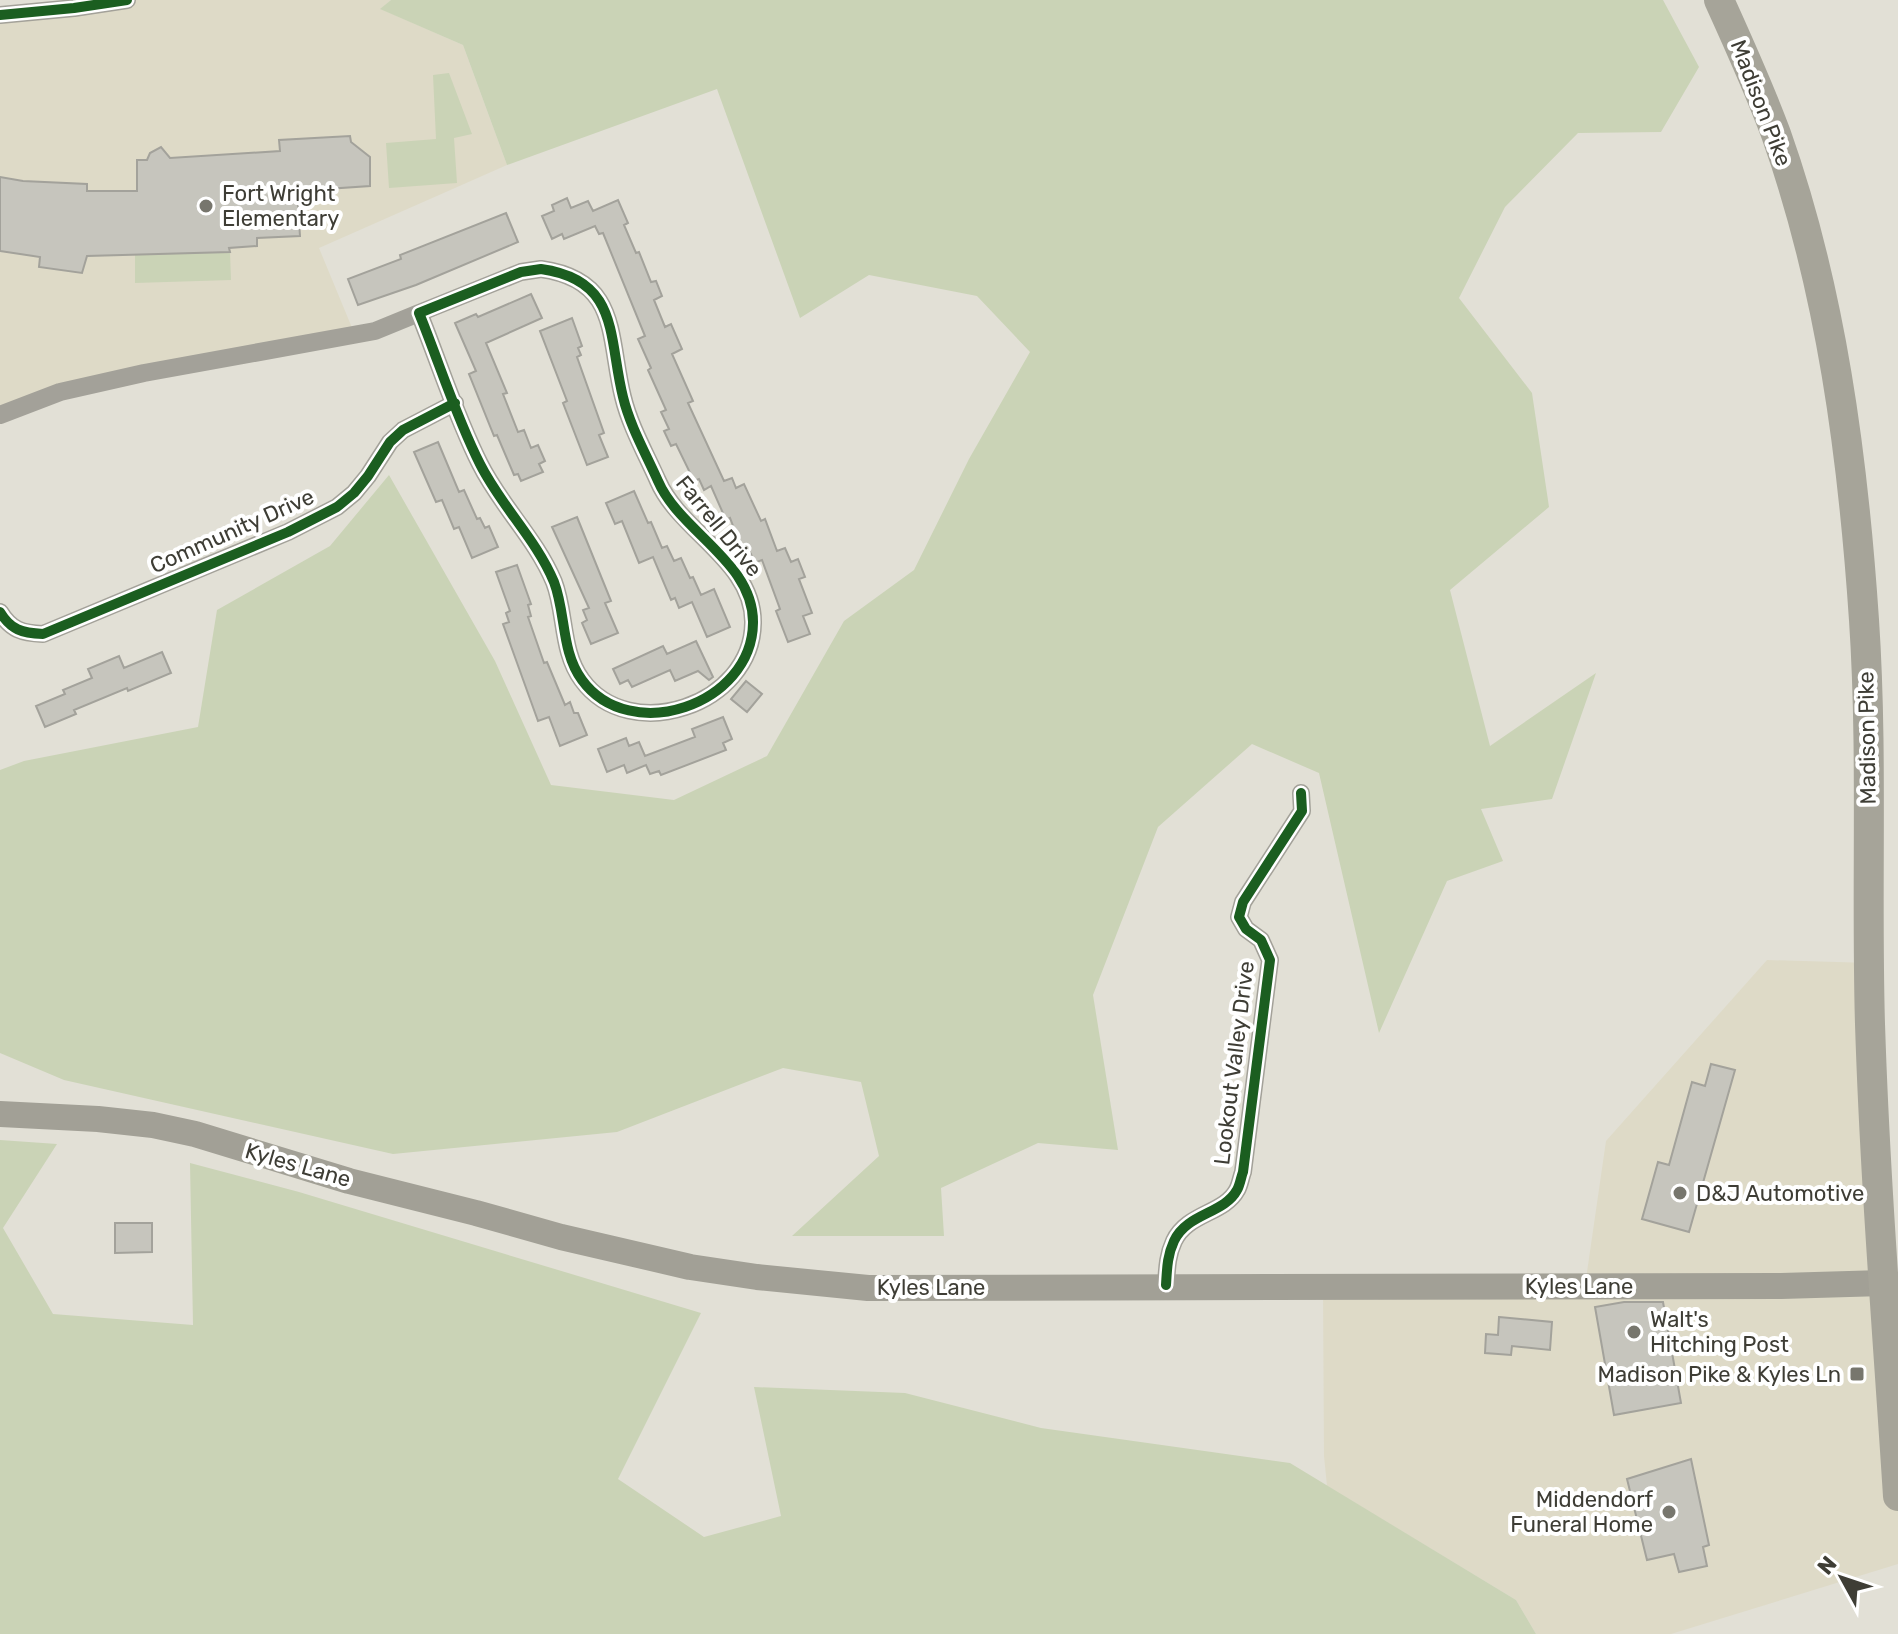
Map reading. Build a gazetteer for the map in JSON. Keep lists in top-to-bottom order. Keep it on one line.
{"streets":{"main road":["Madison Pike","Kyles Lane"],"street":["Farrell Drive","Community Drive","Lookout Valley Drive"]},"crossings":[["Madison Pike","Kyles Lane"],["Farrell Drive","Community Drive"],["Lookout Valley Drive","Kyles Lane"]],"places":{"other":["Fort Wright Elementary","D&J Automotive","Walt's Hitching Post","Middendorf Funeral Home"],"transit":["Madison Pike & Kyles Ln"]},"north":"top left"}
